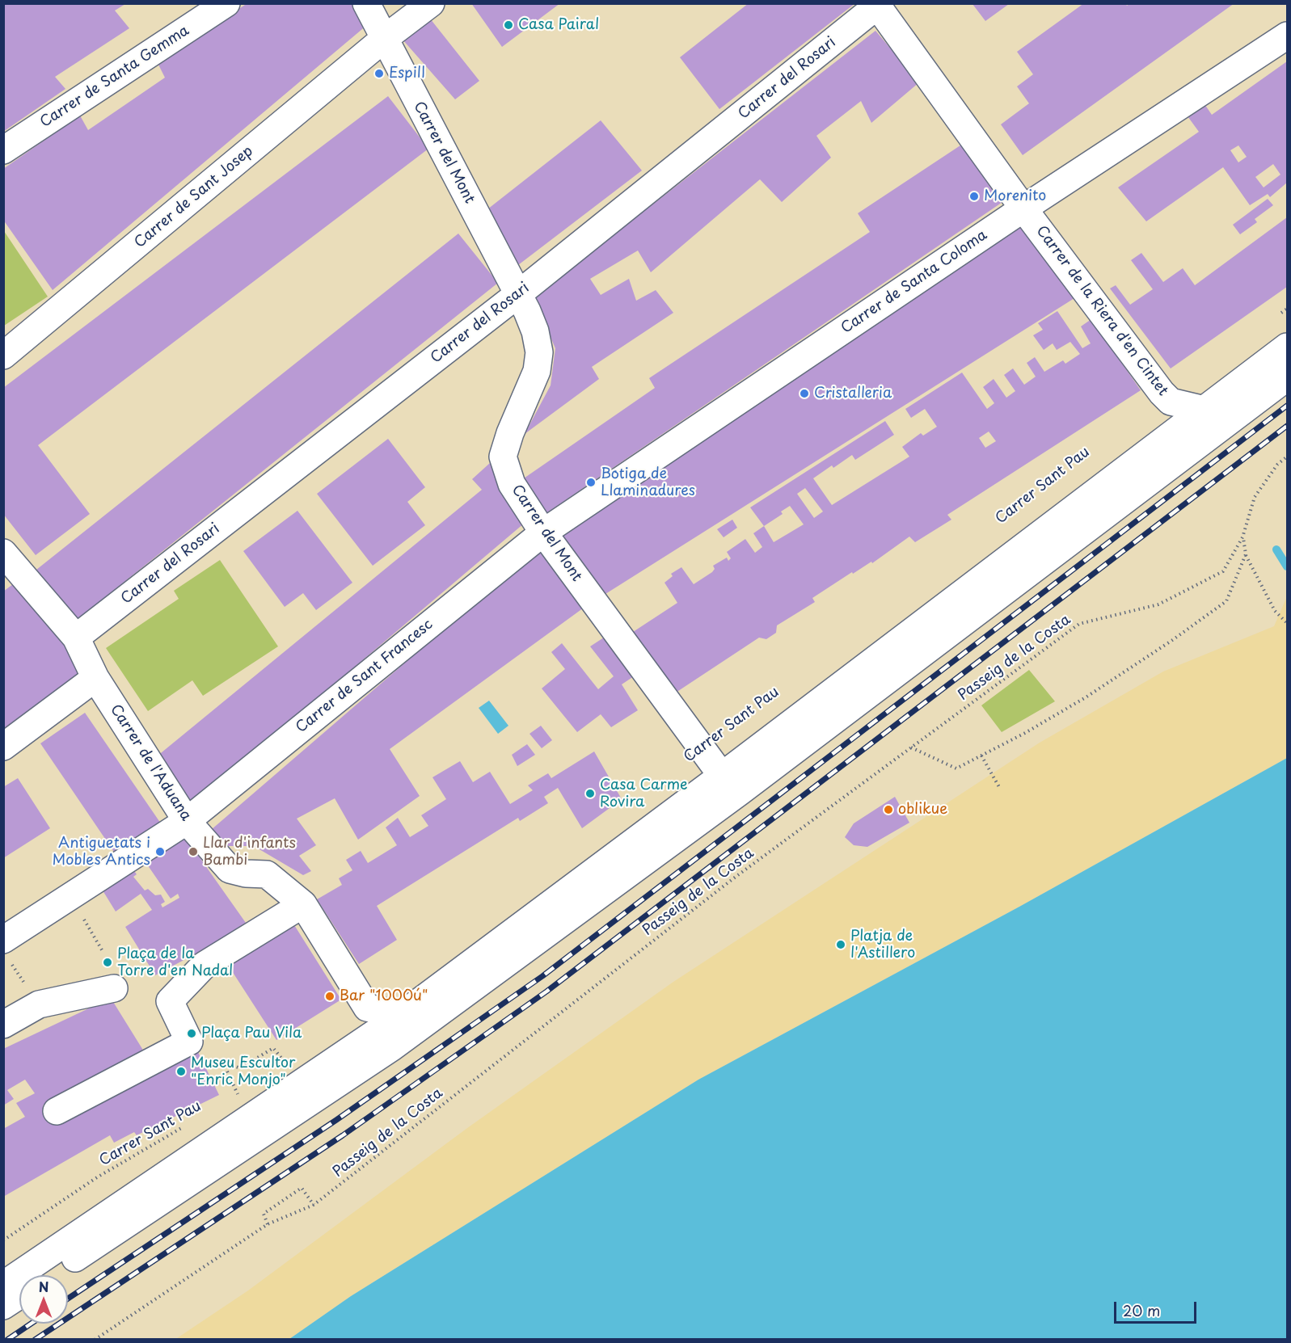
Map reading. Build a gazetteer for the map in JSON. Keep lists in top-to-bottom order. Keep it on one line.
{"streets":{"street":["Carrer de Santa Gemma","Carrer del Rosari","Carrer del Mont","Carrer de Sant Josep","Carrer de Santa Coloma","Carrer de la Riera d'en Cintet","Carrer de Sant Francesc","Carrer de l'Aduana"],"path":["Carrer Sant Pau","Passeig de la Costa"]},"crossings":[["Carrer del Rosari","Carrer del Mont"],["Carrer del Rosari","Carrer de la Riera d'en Cintet"],["Carrer del Rosari","Carrer de l'Aduana"],["Carrer del Mont","Carrer de Sant Josep"],["Carrer del Mont","Carrer de Santa Coloma"],["Carrer del Mont","Carrer de Sant Francesc"],["Carrer de Santa Coloma","Carrer de la Riera d'en Cintet"],["Carrer de Santa Coloma","Carrer de Sant Francesc"],["Carrer de Sant Francesc","Carrer de l'Aduana"]],"places":["Casa Pairal","Espill","Morenito","Cristalleria","Botiga de Llaminadures","Casa Carme Rovira","oblikue","Antiguetats i Mobles Antics","Llar d'infants Bambi","Platja de l'Astillero","Plaça de la Torre d'en Nadal","Bar \"1000ú\"","Plaça Pau Vila","Museu Escultor \"Enric Monjo\""],"scale_bar":"20 m","north":"top"}
